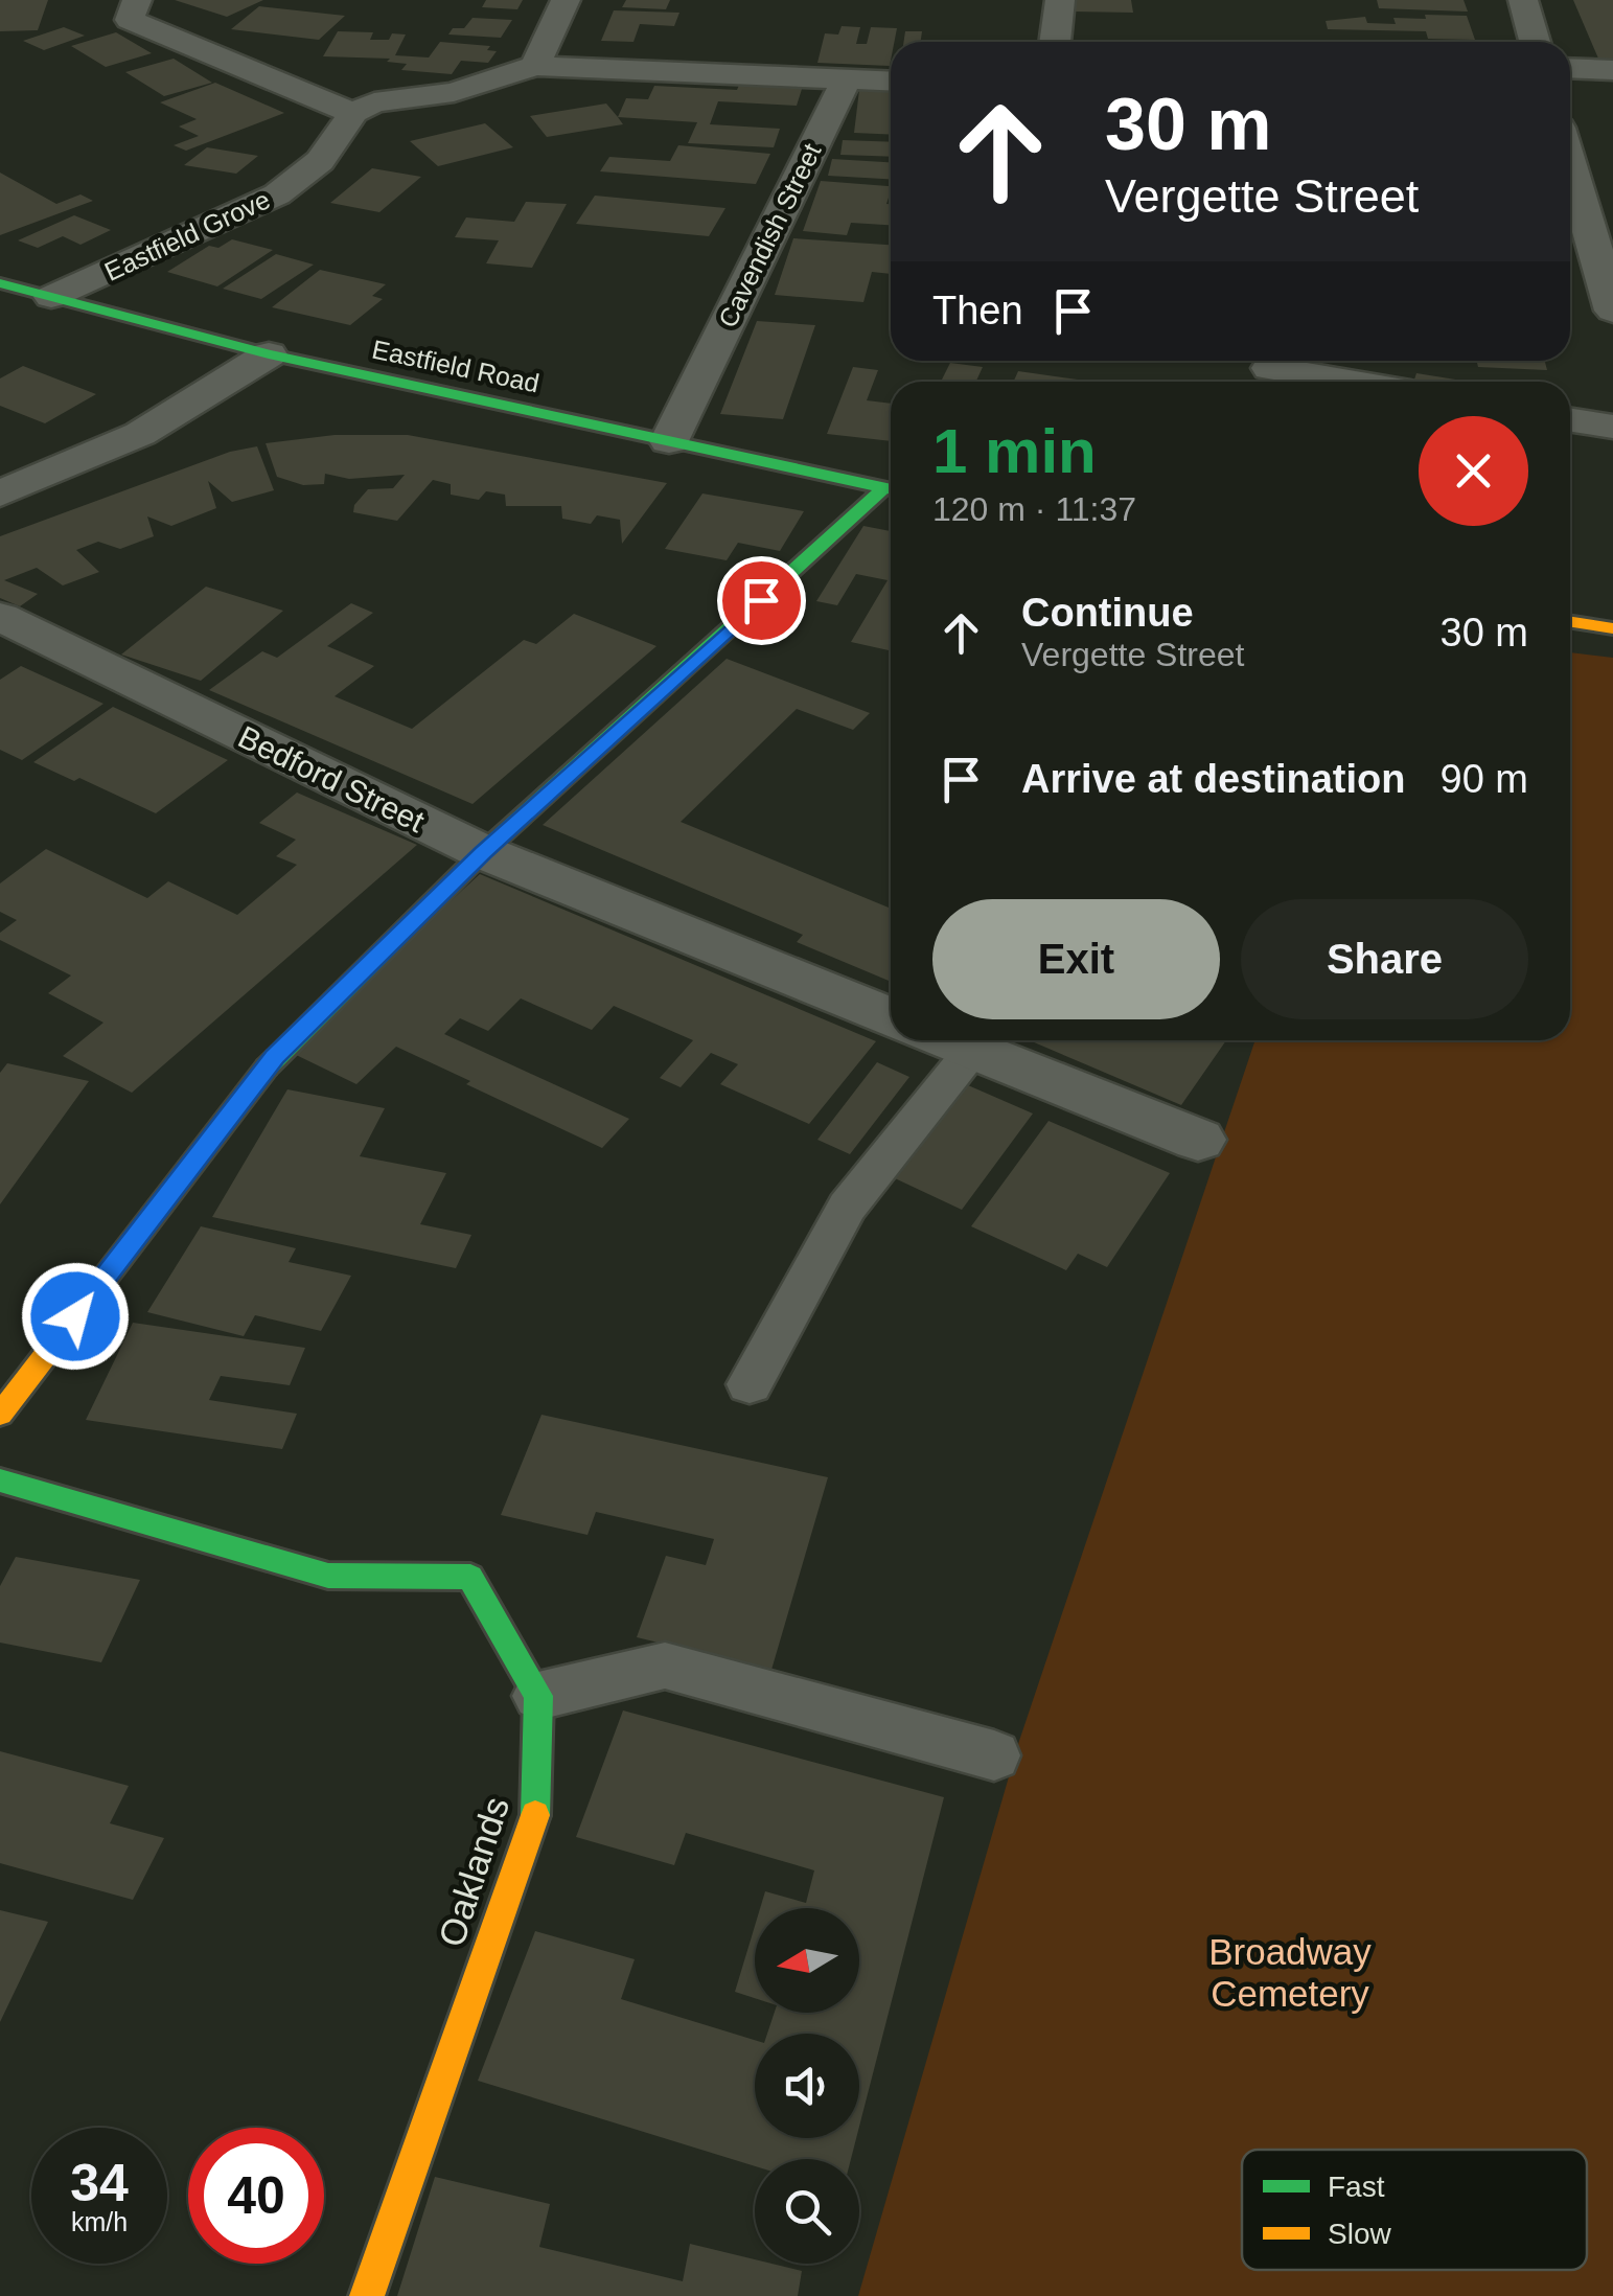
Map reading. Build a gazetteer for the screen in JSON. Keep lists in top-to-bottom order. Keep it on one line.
{"streets":{"street":["Eastfield Grove","Cavendish Street","Eastfield Road","Bedford Street","Oaklands"]},"crossings":[["Eastfield Grove","Eastfield Road"],["Cavendish Street","Eastfield Road"]],"parks":["Broadway Cemetery"],"legend":["Fast","Slow"],"north":"left","page":{"turn":["30 m","Vergette Street"],"then":"Then","heading":["1 min","120 m · 11:37"],"list":[{"name":"Continue","note":"Vergette Street","value":"30 m"},{"name":"Arrive at destination","value":"90 m"}],"buttons":["Exit","Share"],"speed":"34 km/h","limit":"40"}}
